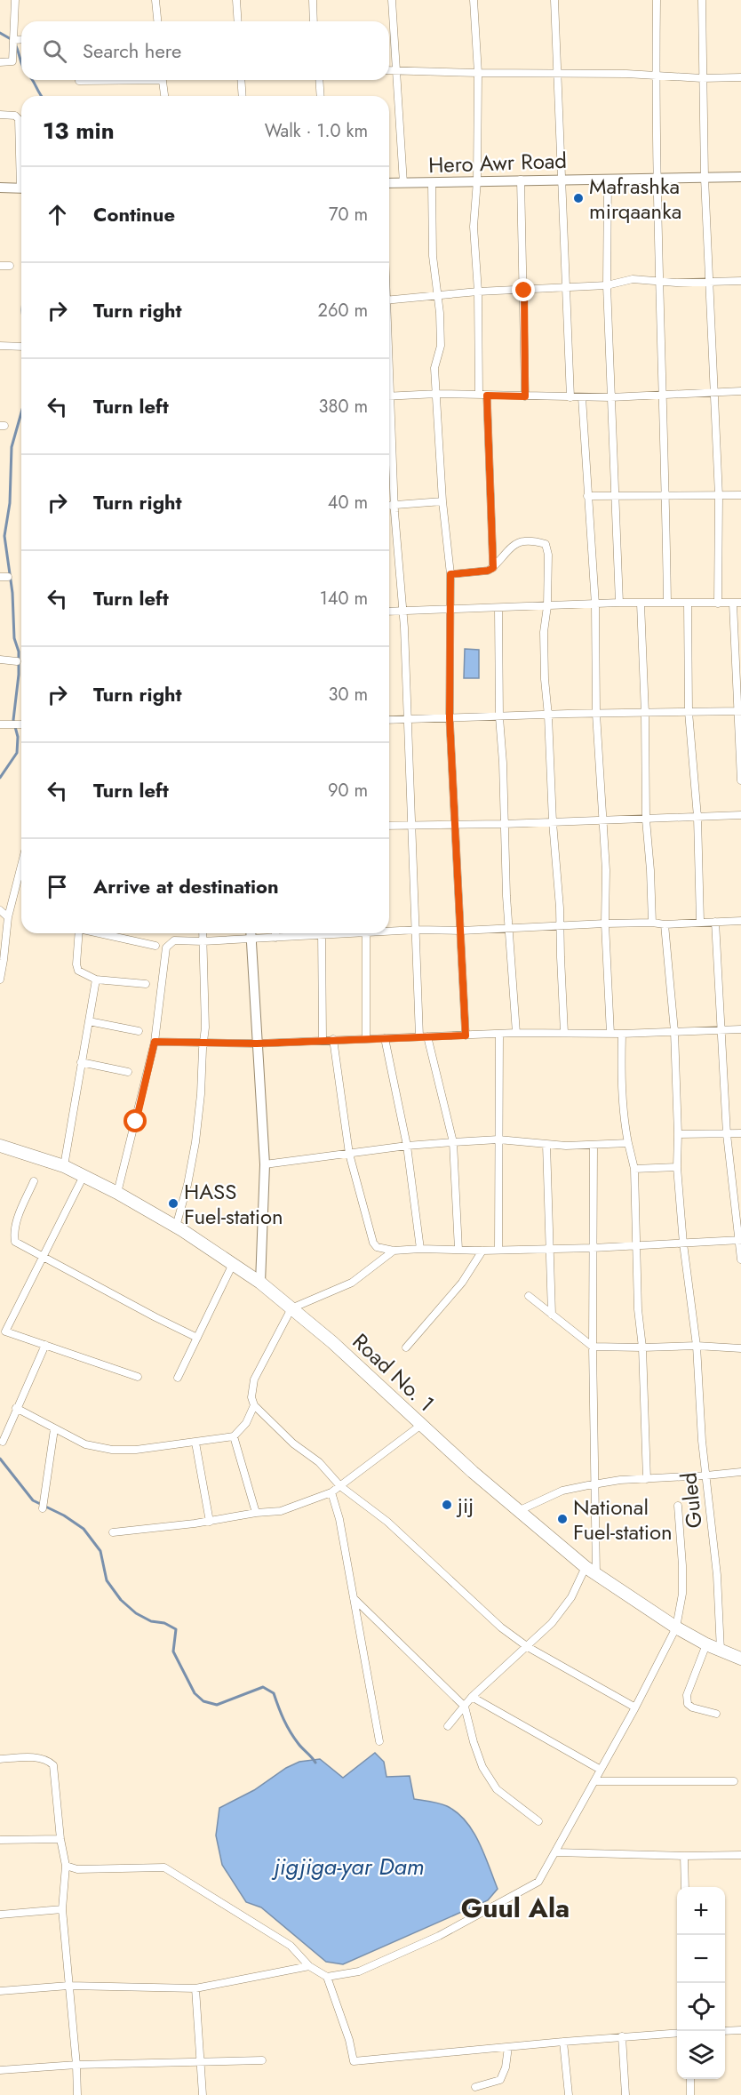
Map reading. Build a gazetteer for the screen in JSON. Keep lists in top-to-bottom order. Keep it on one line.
{"streets":{"highway":["Road No. 1"],"main road":["Hero Awr Road"],"street":["Guled"]},"crossings":[["Road No. 1","Guled"]],"districts":["Guul Ala"],"water":["jigjiga-yar Dam"],"places":["Mafrashka mirqaanka","HASS Fuel-station","jij","National Fuel-station"],"page":{"search":"Search here","heading":["13 min","Walk · 1.0 km"],"list":[["Continue","70 m"],["Turn right","260 m"],["Turn left","380 m"],["Turn right","40 m"],["Turn left","140 m"],["Turn right","30 m"],["Turn left","90 m"],"Arrive at destination"],"map_buttons":["+","−"]}}
